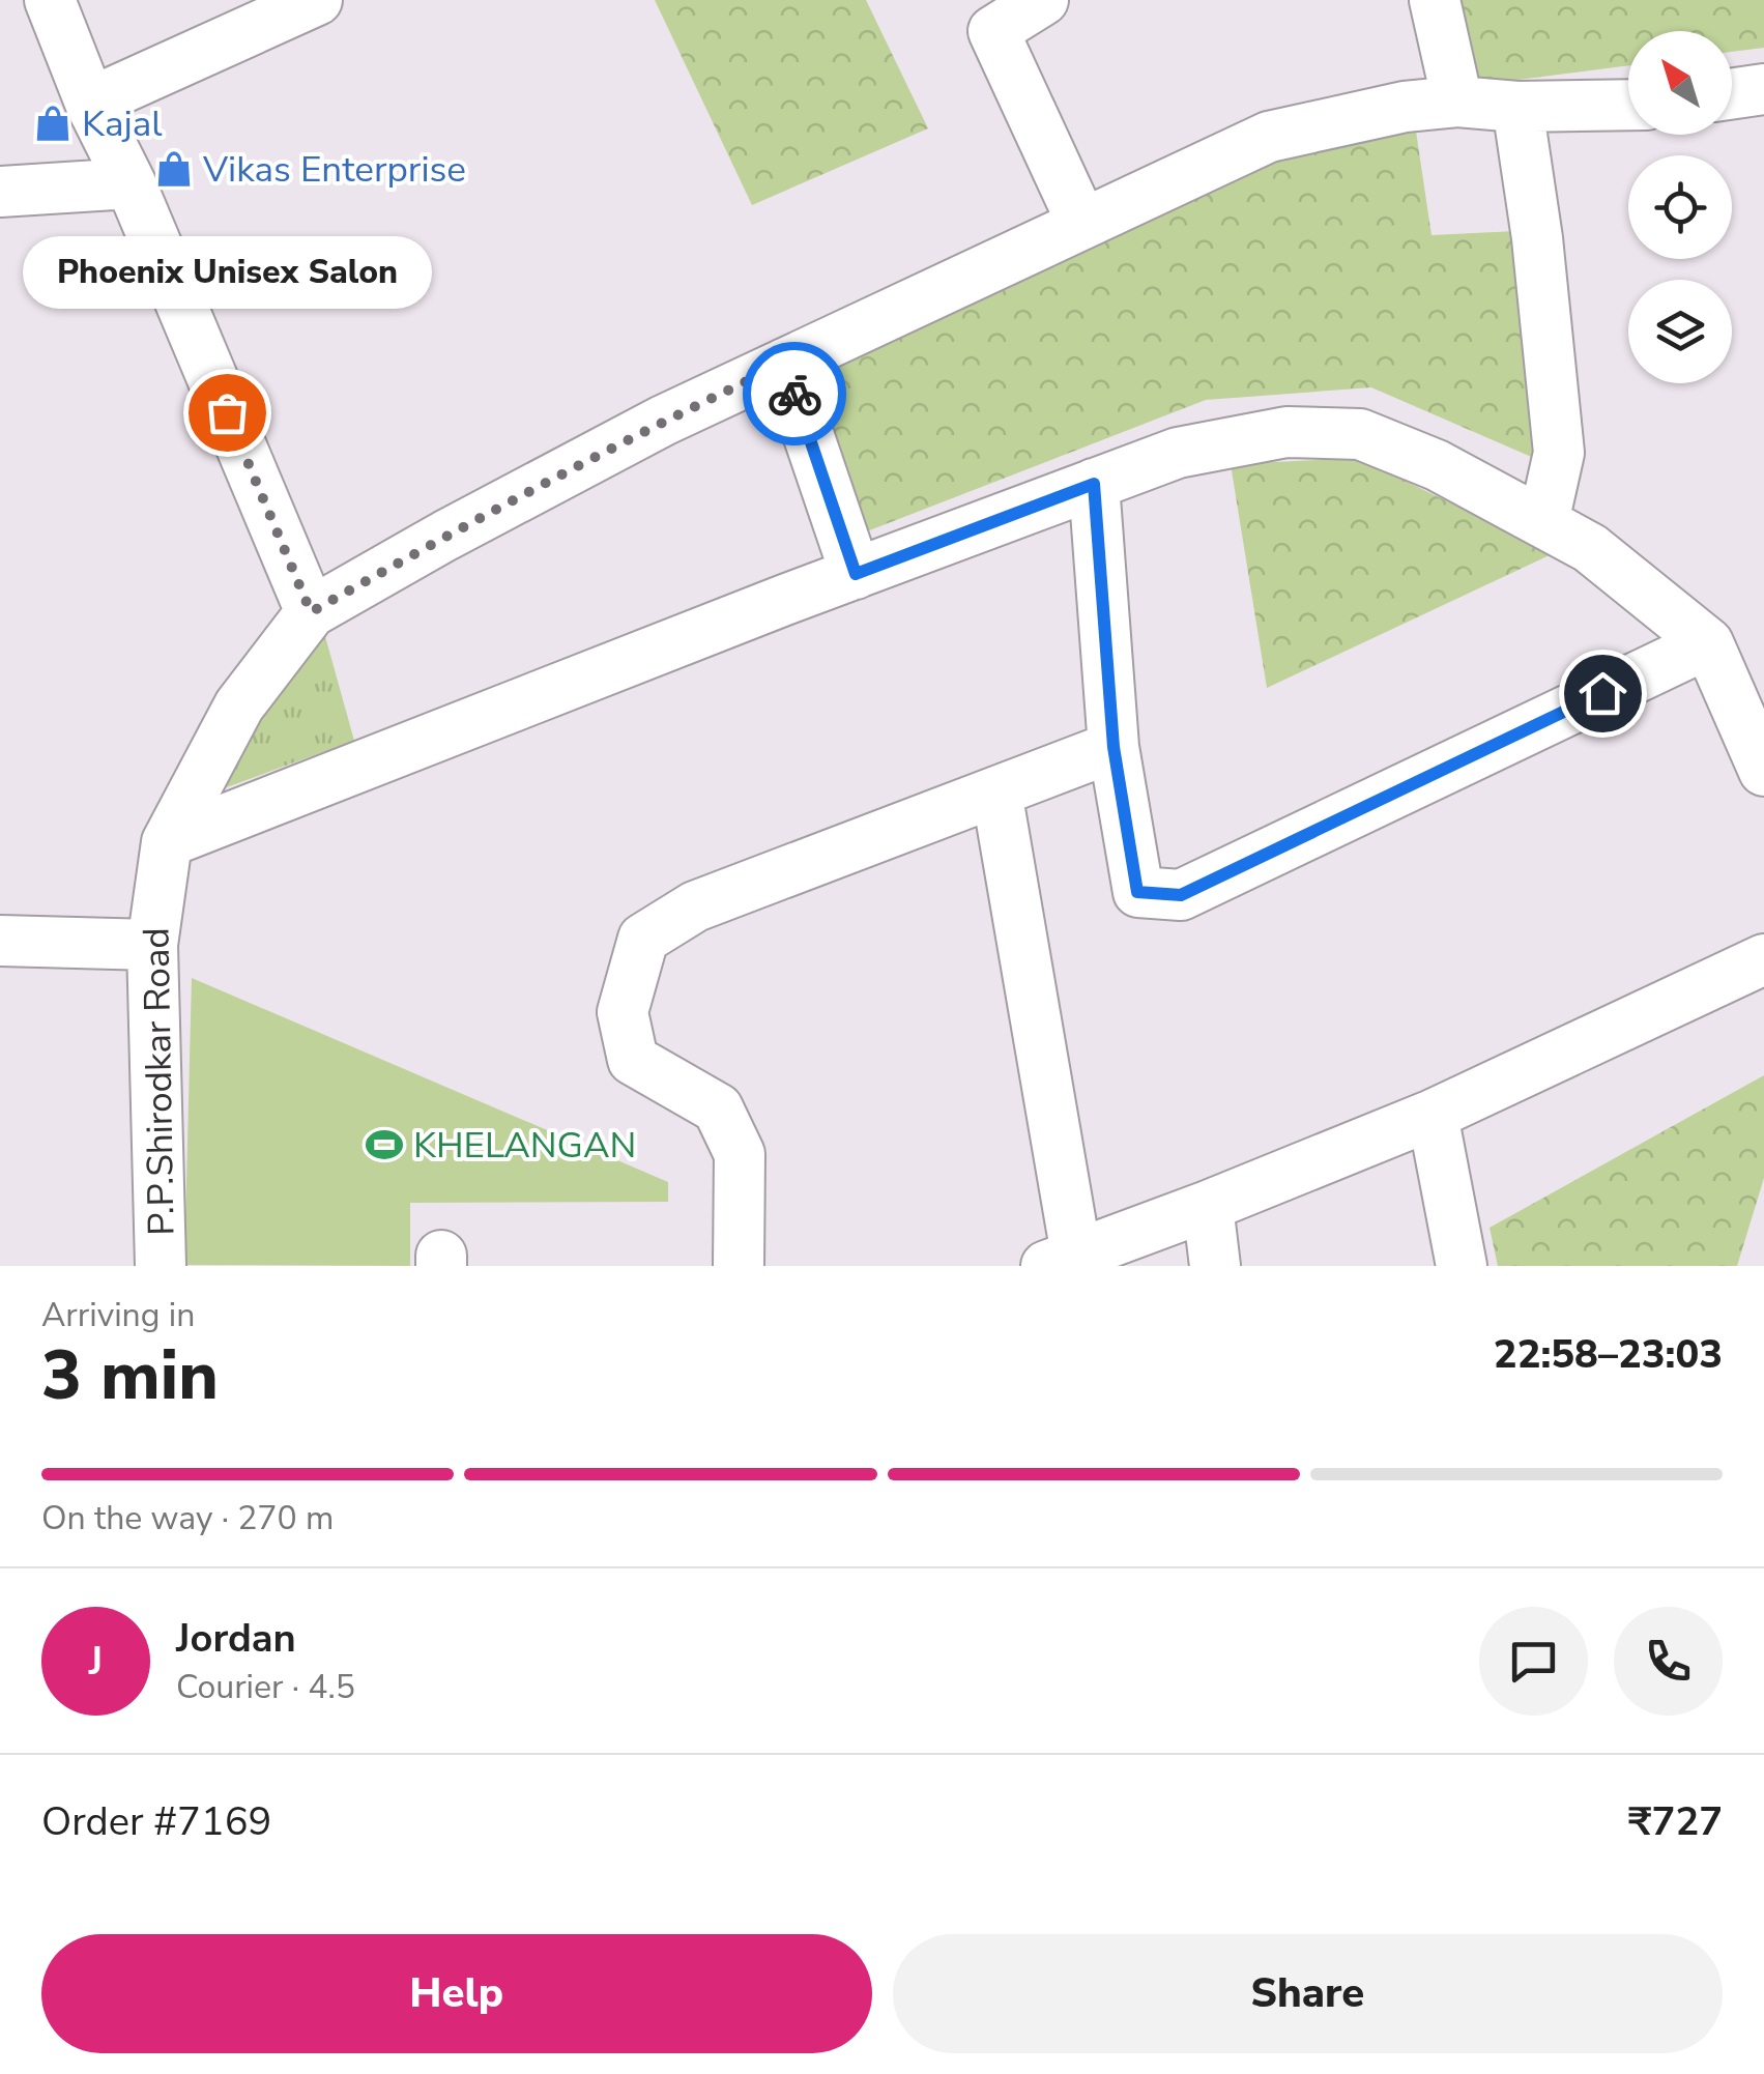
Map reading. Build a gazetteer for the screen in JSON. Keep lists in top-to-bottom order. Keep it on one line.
{"streets":{"street":["P.P.Shirodkar Road"]},"places":{"shop":["Kajal","Vikas Enterprise"],"other":["Phoenix Unisex Salon"],"sports":["KHELANGAN"]},"north":"top left","page":{"bubble":"Phoenix Unisex Salon","heading":["3 min","Arriving in","22:58–23:03"],"panel":["Jordan","Courier · 4.5","Order #7169","₹727"],"bar":"On the way · 270 m","round":"J","buttons":["Help","Share"]}}
